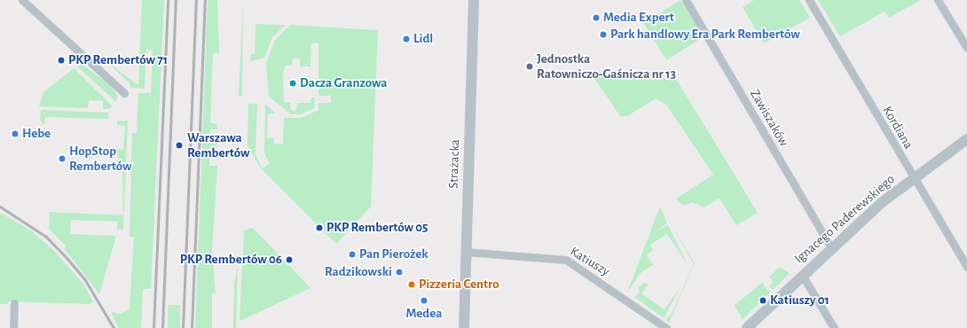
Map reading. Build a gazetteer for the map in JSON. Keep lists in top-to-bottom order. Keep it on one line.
{"streets":{"street":["Zawiszaków","Kordiana","Strażacka","Ignacego Paderewskiego","Katiuszy"]},"crossings":[["Zawiszaków","Ignacego Paderewskiego"],["Kordiana","Ignacego Paderewskiego"],["Strażacka","Katiuszy"]],"places":["Media Expert","Park handlowy Era Park Rembertów","Lidl","PKP Rembertów 71","Jednostka Ratowniczo-Gaśnicza nr 13","Dacza Granzowa","Hebe","Warszawa Rembertów","HopStop Rembertów","PKP Rembertów 05","Pan Pierożek","PKP Rembertów 06","Radzikowski","Pizzeria Centro","Medea","Katiuszy 01"]}
